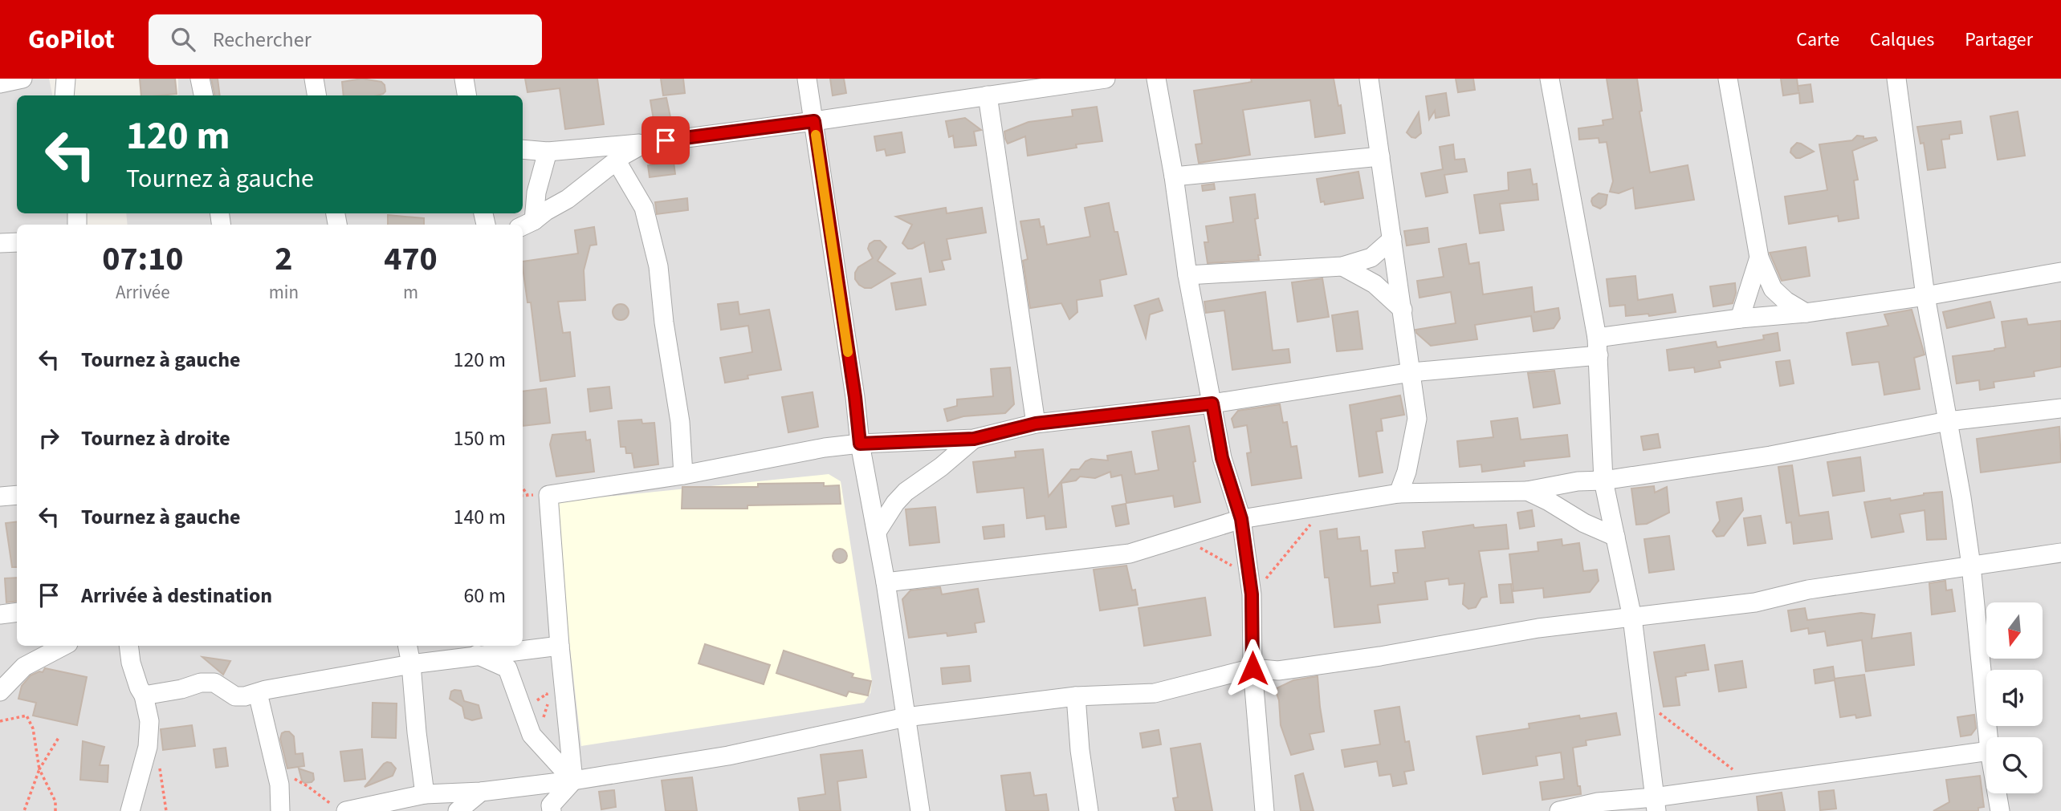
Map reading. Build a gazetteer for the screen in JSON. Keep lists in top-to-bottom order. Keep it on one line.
{"north":"bottom","page":{"header":"GoPilot","search":"Rechercher","nav":["Carte","Calques","Partager"],"turn":["120 m","Tournez à gauche"],"eta":["07:10","Arrivée","2","min","470","m"],"list":[{"name":"Tournez à gauche","value":"120 m"},{"name":"Tournez à droite","value":"150 m"},{"name":"Tournez à gauche","value":"140 m"},{"name":"Arrivée à destination","value":"60 m"}]}}
